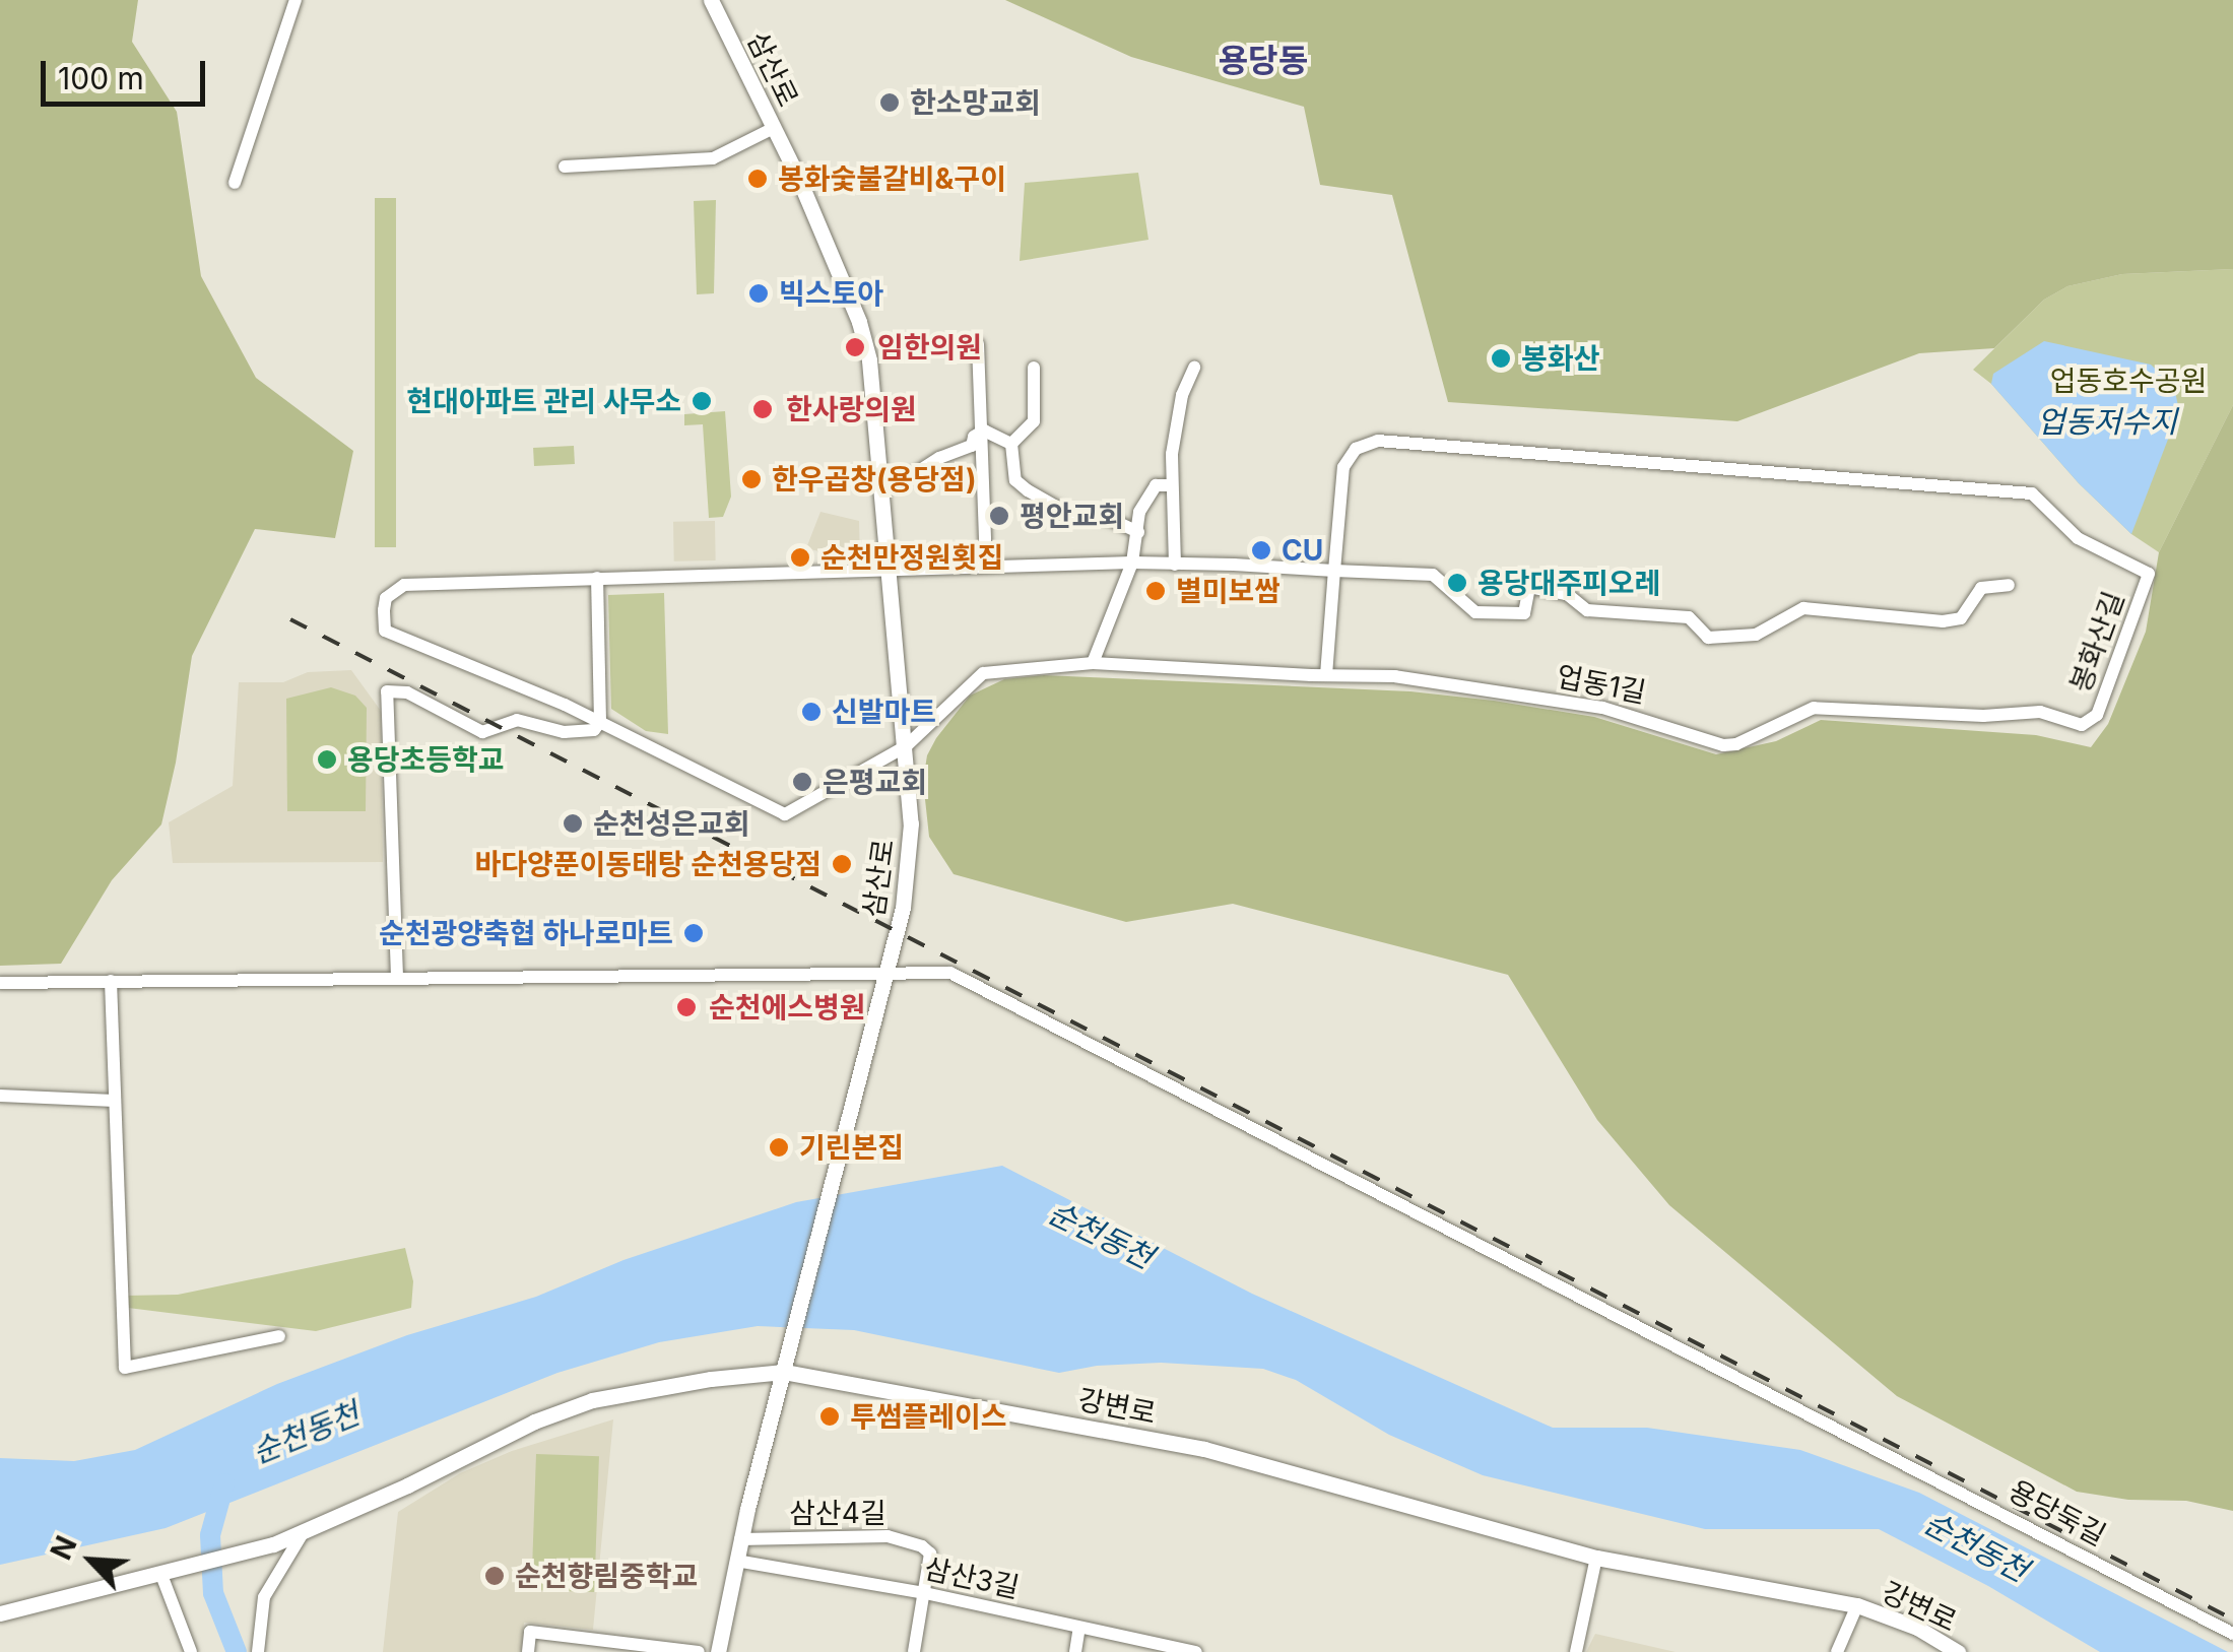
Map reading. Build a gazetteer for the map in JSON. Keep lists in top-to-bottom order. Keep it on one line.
{"streets":{"main road":["삼산로","강변로"],"street":["봉화산길","업동1길","삼산4길","용당둑길","삼산3길"]},"crossings":[["삼산로","업동1길"],["삼산로","강변로"],["삼산로","용당둑길"],["봉화산길","업동1길"],["삼산4길","삼산3길"]],"districts":["용당동"],"water":["업동저수지","순천동천"],"parks":["업동호수공원"],"places":["한소망교회","봉화숯불갈비&구이","빅스토아","임한의원","봉화산","현대아파트 관리 사무소","한사랑의원","한우곱창(용당점)","평안교회","CU","순천만정원횟집","용당대주피오레","별미보쌈","신발마트","용당초등학교","은평교회","순천성은교회","바다양푼이동태탕 순천용당점","순천광양축협 하나로마트","순천에스병원","기린본집","투썸플레이스","순천향림중학교"],"scale_bar":"100 m","north":"top left"}
